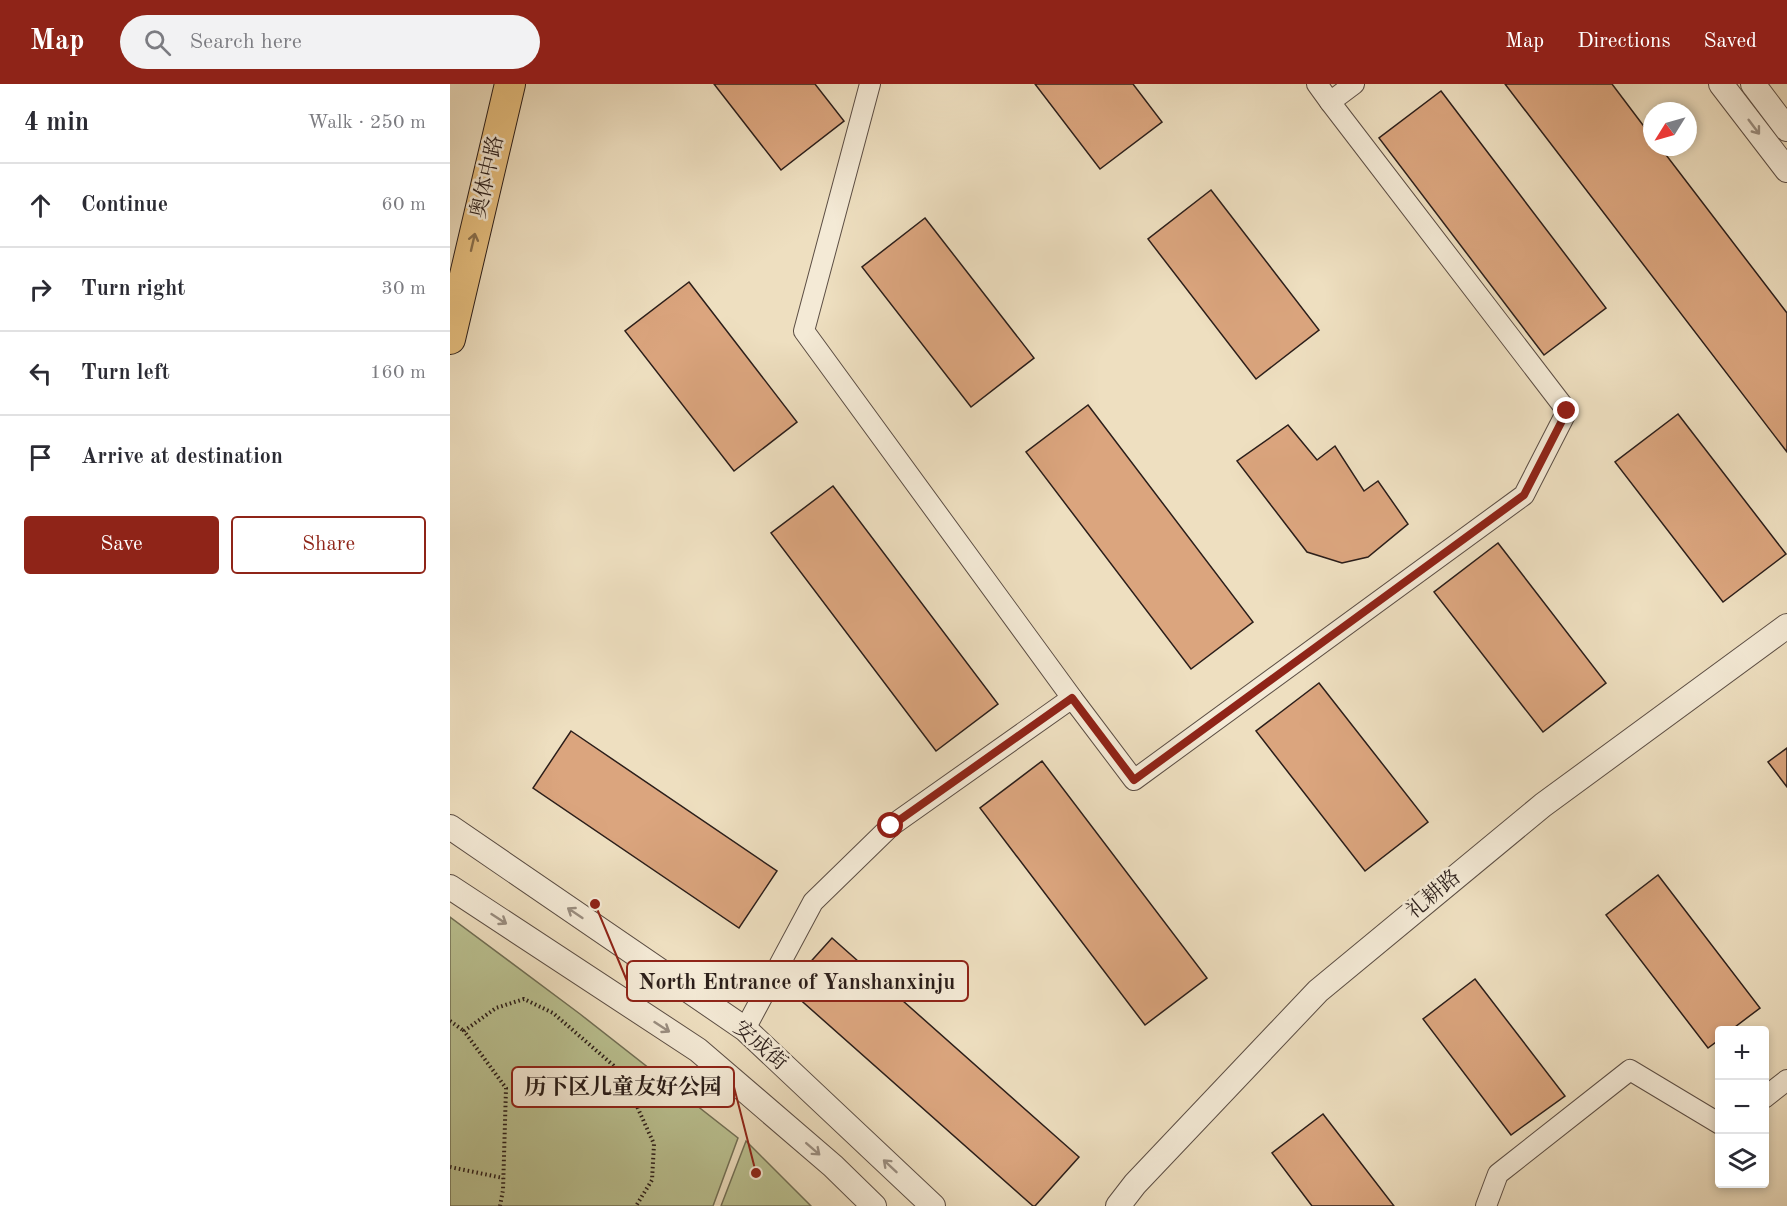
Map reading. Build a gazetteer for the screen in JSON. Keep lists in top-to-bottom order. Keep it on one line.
{"streets":{"main road":["奥体中路"],"street":["礼耕路","安成街"]},"one_way":["奥体中路"],"places":["North Entrance of Yanshanxinju","历下区儿童友好公园"],"north":"bottom left","page":{"header":"Map","search":"Search here","nav":["Map","Directions","Saved"],"heading":["4 min","Walk · 250 m"],"list":[["Continue","60 m"],["Turn right","30 m"],["Turn left","160 m"],"Arrive at destination"],"buttons":["Save","Share"],"map_buttons":["+","−"]}}
